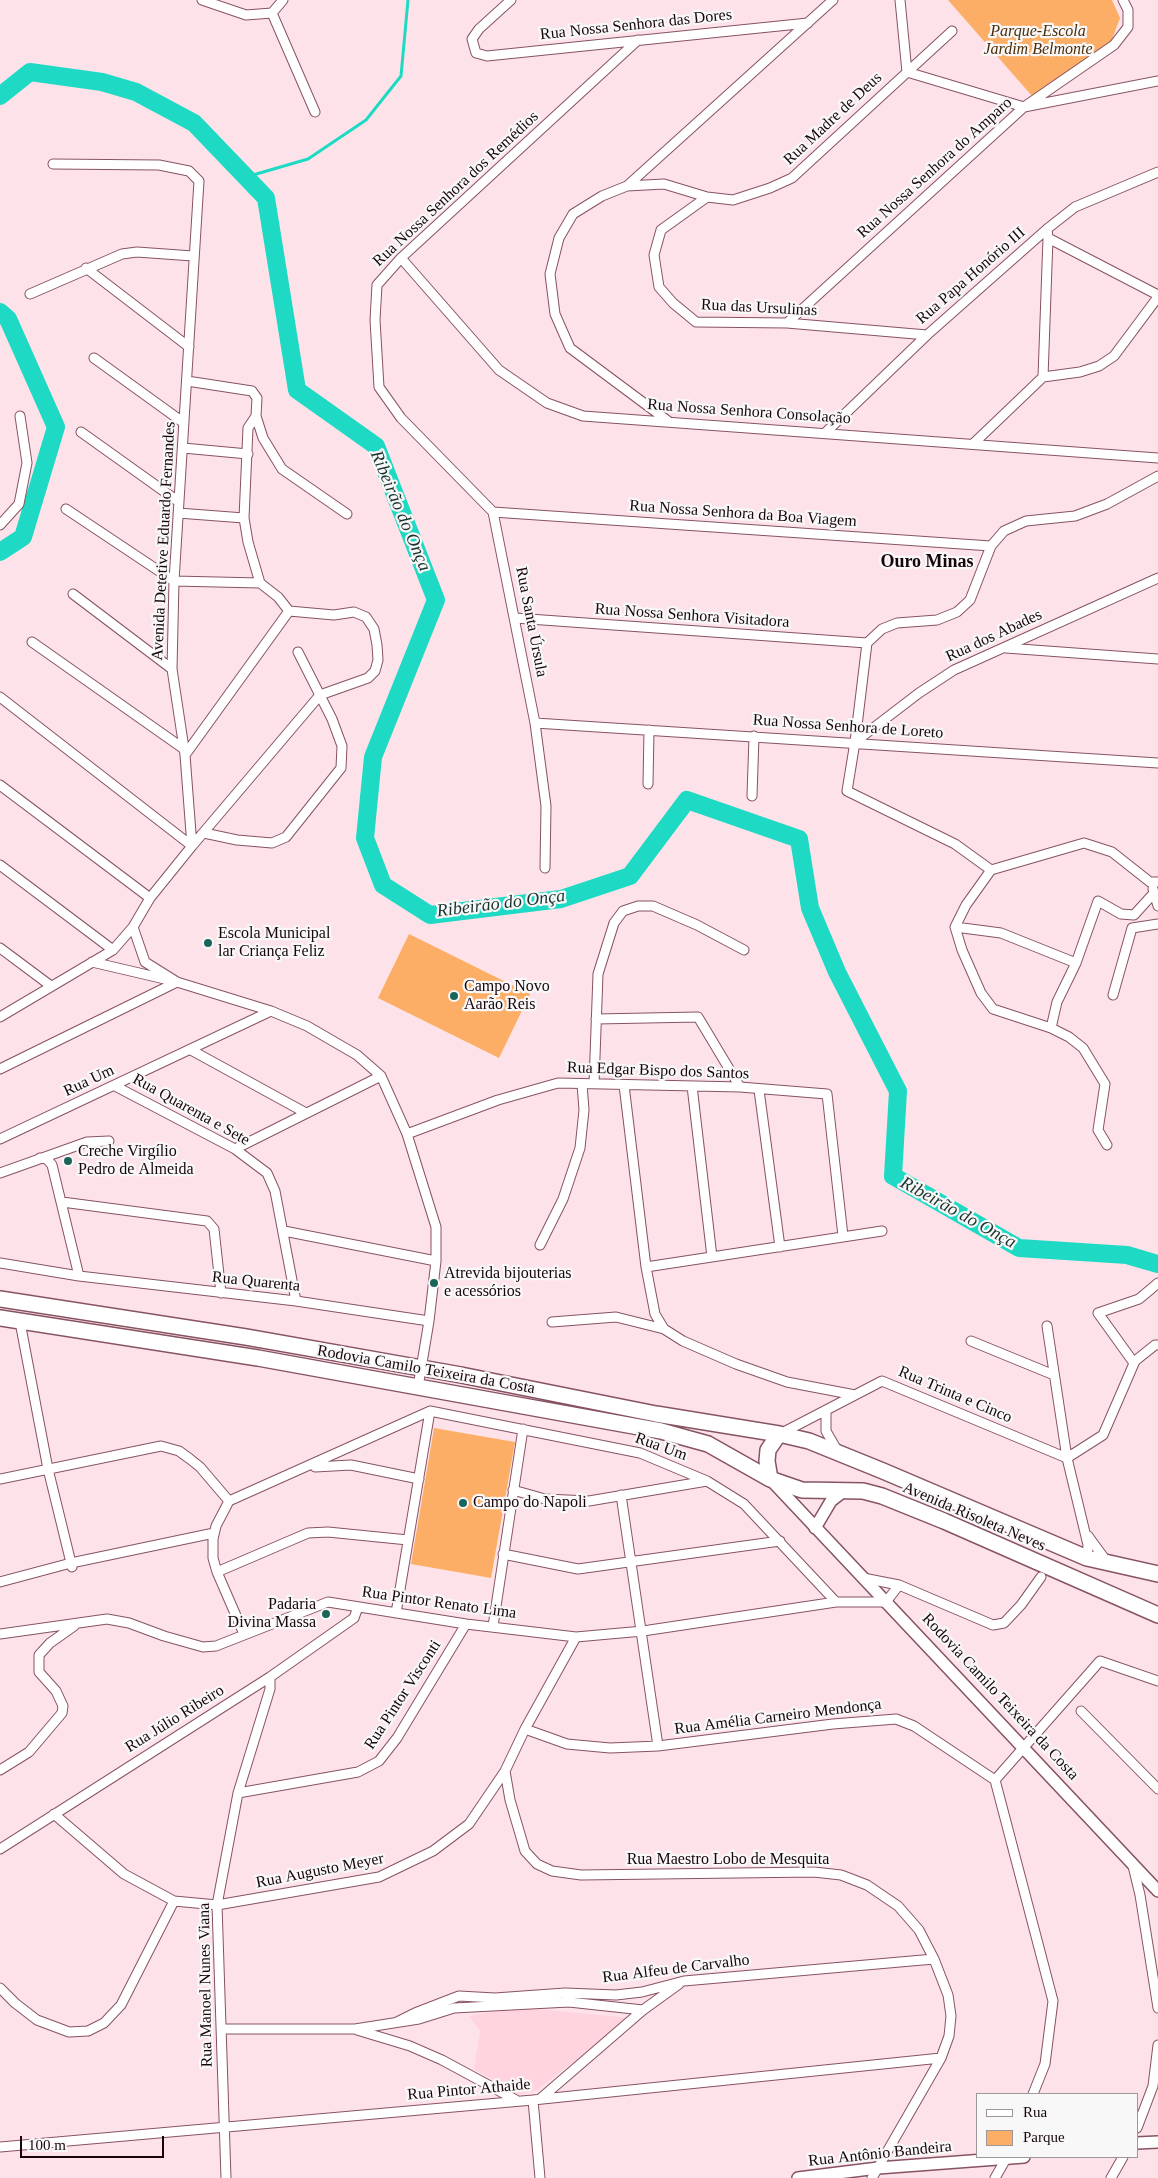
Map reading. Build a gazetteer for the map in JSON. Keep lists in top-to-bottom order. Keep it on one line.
{"streets":{"highway":["Rodovia Camilo Teixeira da Costa","Avenida Risoleta Neves"],"street":["Rua Nossa Senhora das Dores","Rua Madre de Deus","Rua Nossa Senhora do Amparo","Rua Nossa Senhora dos Remédios","Rua Papa Honório III","Rua das Ursulinas","Rua Nossa Senhora Consolação","Rua Nossa Senhora da Boa Viagem","Avenida Detetive Eduardo Fernandes","Rua Nossa Senhora Visitadora","Rua Santa Úrsula","Rua dos Abades","Rua Nossa Senhora de Loreto","Rua Edgar Bispo dos Santos","Rua Um","Rua Quarenta e Sete","Rua Quarenta","Rua Trinta e Cinco","Rua Pintor Renato Lima","Rua Pintor Visconti","Rua Amélia Carneiro Mendonça","Rua Júlio Ribeiro","Rua Maestro Lobo de Mesquita","Rua Augusto Meyer","Rua Alfeu de Carvalho","Rua Manoel Nunes Viana","Rua Pintor Athaide","Rua Antônio Bandeira"]},"crossings":[["Rua Nossa Senhora das Dores","Rua Nossa Senhora dos Remédios"],["Rua Madre de Deus","Rua das Ursulinas"],["Rua Madre de Deus","Rua Nossa Senhora Consolação"],["Rua Nossa Senhora do Amparo","Rua das Ursulinas"],["Rua Nossa Senhora dos Remédios","Rua Nossa Senhora Consolação"],["Rua Nossa Senhora dos Remédios","Rua Nossa Senhora da Boa Viagem"],["Rua Nossa Senhora dos Remédios","Rua Santa Úrsula"],["Rua Papa Honório III","Rua das Ursulinas"],["Rua Papa Honório III","Rua Nossa Senhora Consolação"],["Rua Nossa Senhora da Boa Viagem","Rua Santa Úrsula"],["Rua Nossa Senhora Visitadora","Rua Santa Úrsula"],["Rua Santa Úrsula","Rua Nossa Senhora de Loreto"],["Rua dos Abades","Rua Nossa Senhora de Loreto"],["Rua Um","Rua Quarenta e Sete"],["Rua Um","Rua Pintor Renato Lima"],["Rua Quarenta e Sete","Rua Quarenta"],["Rodovia Camilo Teixeira da Costa","Rua Trinta e Cinco"],["Rodovia Camilo Teixeira da Costa","Avenida Risoleta Neves"],["Rodovia Camilo Teixeira da Costa","Rua Pintor Renato Lima"],["Rua Trinta e Cinco","Avenida Risoleta Neves"],["Rua Pintor Renato Lima","Rua Pintor Visconti"],["Rua Pintor Renato Lima","Rua Júlio Ribeiro"],["Rua Pintor Renato Lima","Rua Augusto Meyer"],["Rua Pintor Visconti","Rua Manoel Nunes Viana"],["Rua Amélia Carneiro Mendonça","Rua Augusto Meyer"],["Rua Júlio Ribeiro","Rua Manoel Nunes Viana"],["Rua Maestro Lobo de Mesquita","Rua Augusto Meyer"],["Rua Maestro Lobo de Mesquita","Rua Alfeu de Carvalho"],["Rua Maestro Lobo de Mesquita","Rua Pintor Athaide"],["Rua Maestro Lobo de Mesquita","Rua Antônio Bandeira"],["Rua Augusto Meyer","Rua Manoel Nunes Viana"],["Rua Alfeu de Carvalho","Rua Manoel Nunes Viana"],["Rua Manoel Nunes Viana","Rua Pintor Athaide"]],"districts":["Ouro Minas"],"water":["Ribeirão do Onça"],"parks":["Parque-Escola Jardim Belmonte"],"places":["Escola Municipal lar Criança Feliz","Campo Novo Aarão Reis","Creche Virgílio Pedro de Almeida","Atrevida bijouterias e acessórios","Campo do Napoli","Padaria Divina Massa"],"legend":["Rua","Parque"],"scale_bar":"100 m"}
